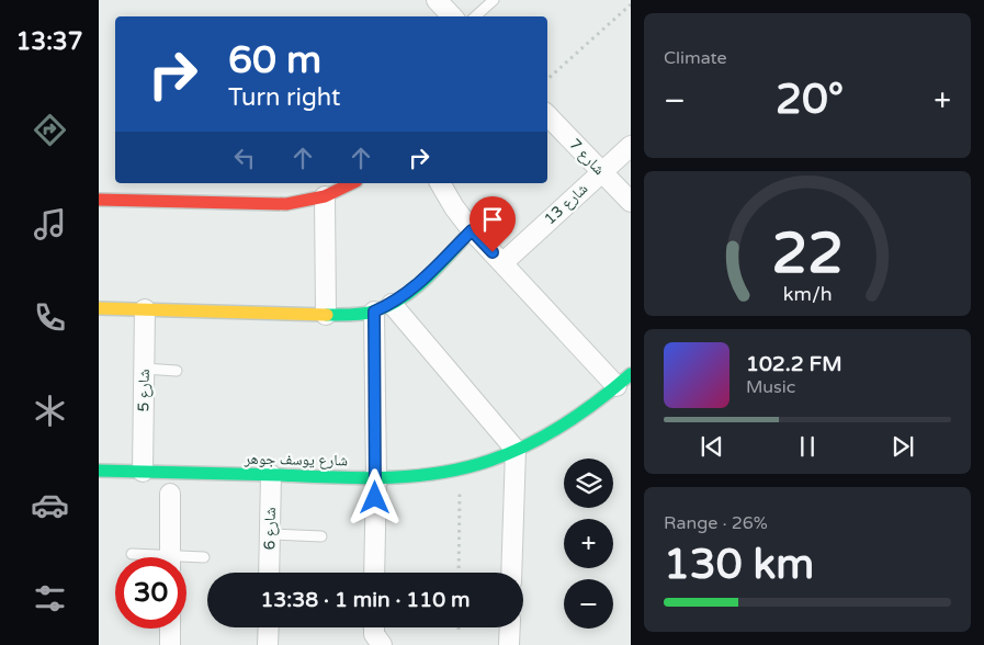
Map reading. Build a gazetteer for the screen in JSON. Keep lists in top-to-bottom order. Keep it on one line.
{"streets":{"street":["شارع 7","شارع 13","شارع 5","شارع يوسف جوهر","شارع 6"]},"crossings":[["شارع 7","شارع 13"],["شارع 5","شارع يوسف جوهر"],["شارع يوسف جوهر","شارع 6"]],"page":{"tabs":"13:37","tile":["Climate",["Range · 26%","130 km"]],"turn":["60 m","Turn right"],"heat":["−","20°","+"],"song":["102.2 FM","Music"],"map_buttons":["+","−"],"limit":"30","trip":"13:38 · 1 min · 110 m","gauge":["22","km/h"]}}
